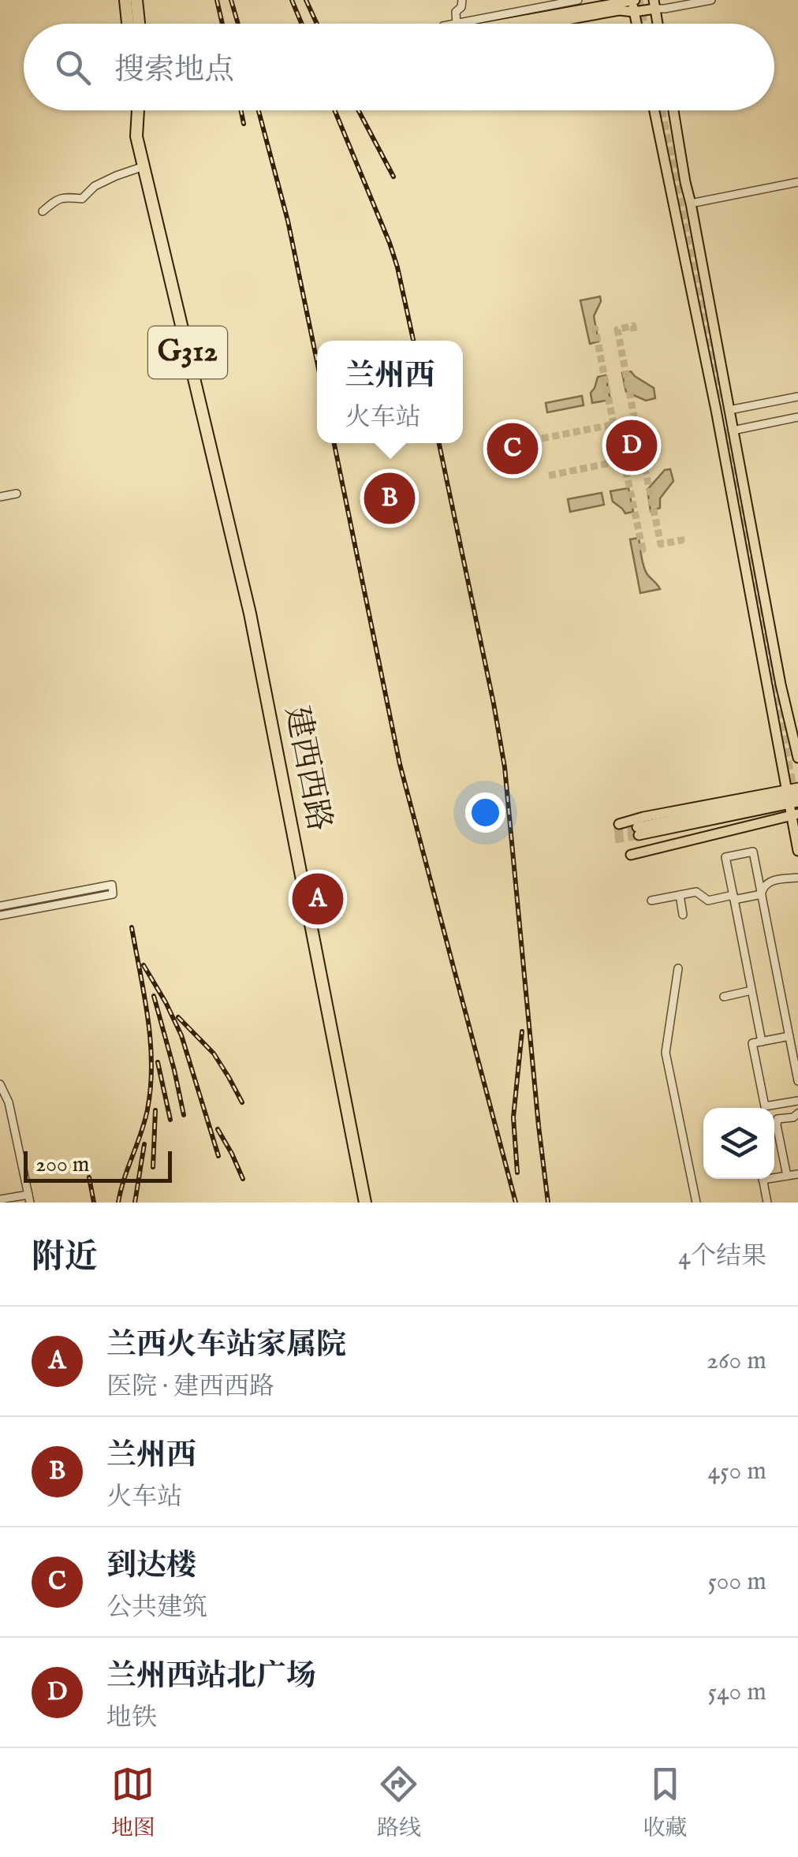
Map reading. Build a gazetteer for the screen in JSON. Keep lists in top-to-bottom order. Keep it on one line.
{"streets":{"highway":["G312","建西西路"]},"scale_bar":"200 m","page":{"search":"搜索地点","popup":["兰州西","火车站"],"pins":["D","C","B","A"],"scale":"200 m","heading":["附近","4个结果"],"list":[{"mark":"A","name":"兰西火车站家属院","note":"医院 · 建西西路","value":"260 m"},{"mark":"B","name":"兰州西","note":"火车站","value":"450 m"},{"mark":"C","name":"到达楼","note":"公共建筑","value":"500 m"},{"mark":"D","name":"兰州西站北广场","note":"地铁","value":"540 m"}],"nav":["地图","路线","收藏"]}}
